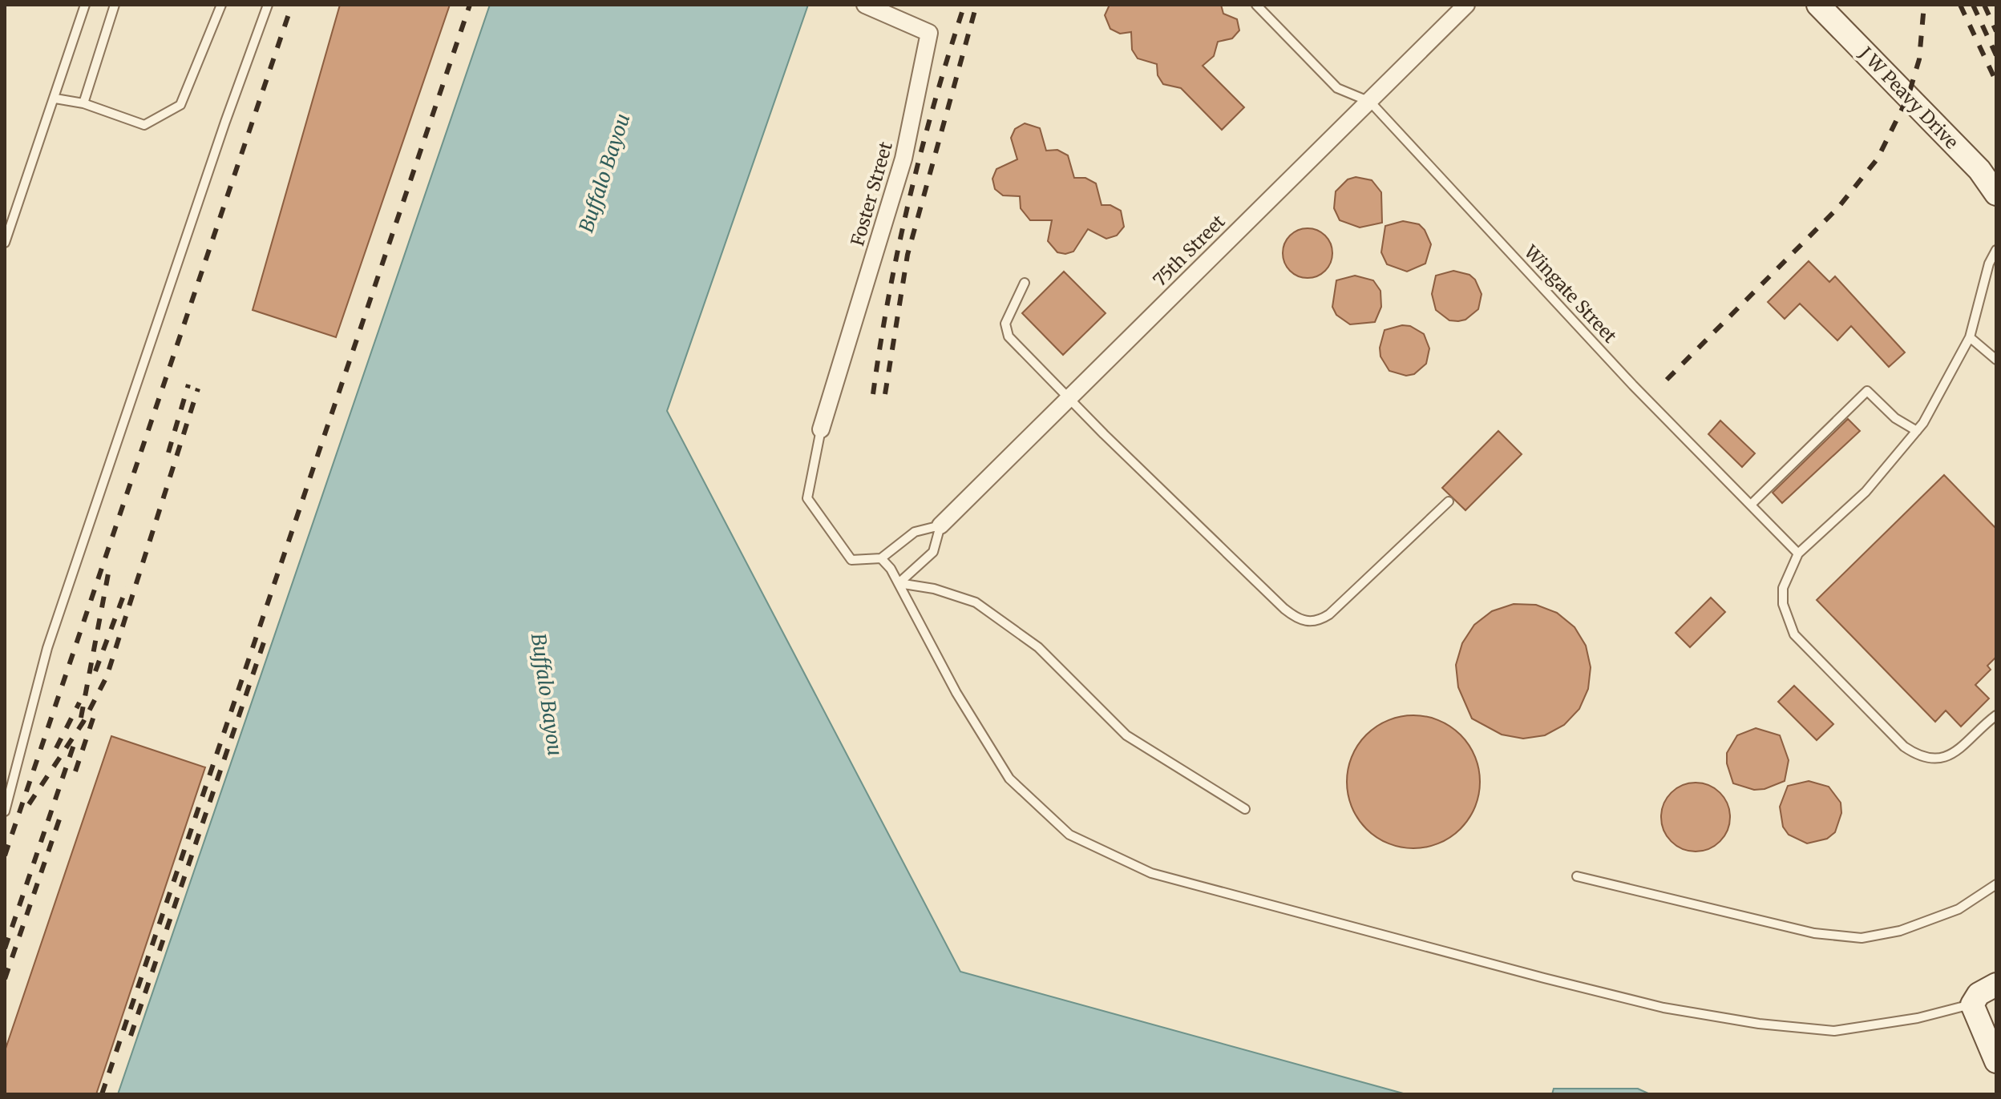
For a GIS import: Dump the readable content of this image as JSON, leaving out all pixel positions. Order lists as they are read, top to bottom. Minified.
{"streets":{"street":["J W Peavy Drive","Foster Street","75th Street"],"lane":["Wingate Street"]},"crossings":[["75th Street","Wingate Street"]],"water":["Buffalo Bayou"]}
